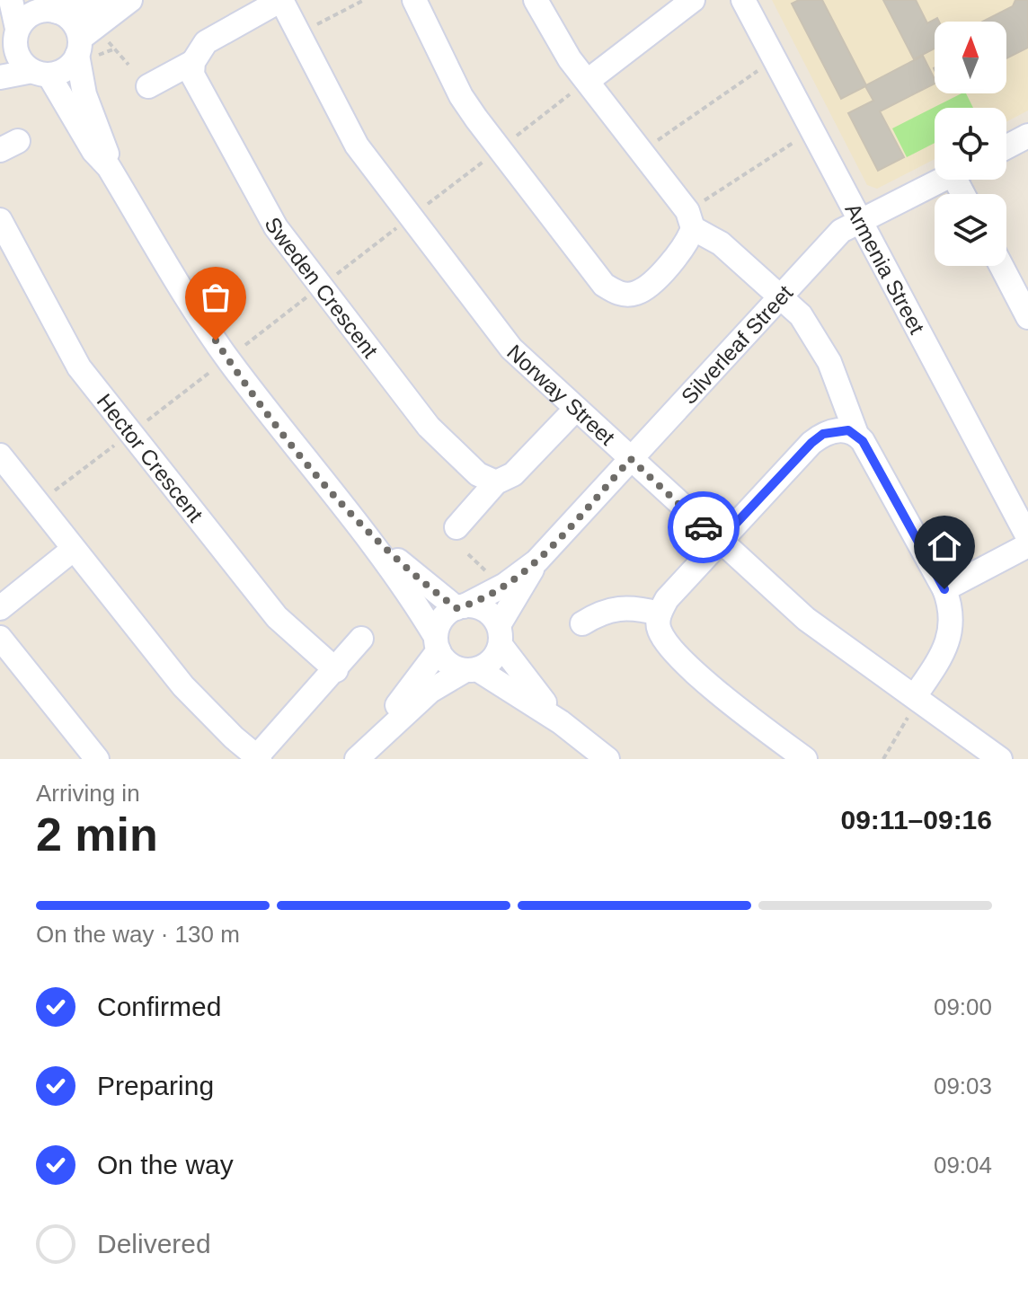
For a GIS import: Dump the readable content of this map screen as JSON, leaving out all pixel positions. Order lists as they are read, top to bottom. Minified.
{"streets":{"street":["Armenia Street","Sweden Crescent","Silverleaf Street","Norway Street","Hector Crescent"]},"crossings":[["Armenia Street","Silverleaf Street"],["Silverleaf Street","Norway Street"]],"north":"top","page":{"heading":["2 min","Arriving in","09:11–09:16"],"bar":"On the way · 130 m","list":[["Confirmed","09:00"],["Preparing","09:03"],["On the way","09:04"],"Delivered"]}}
